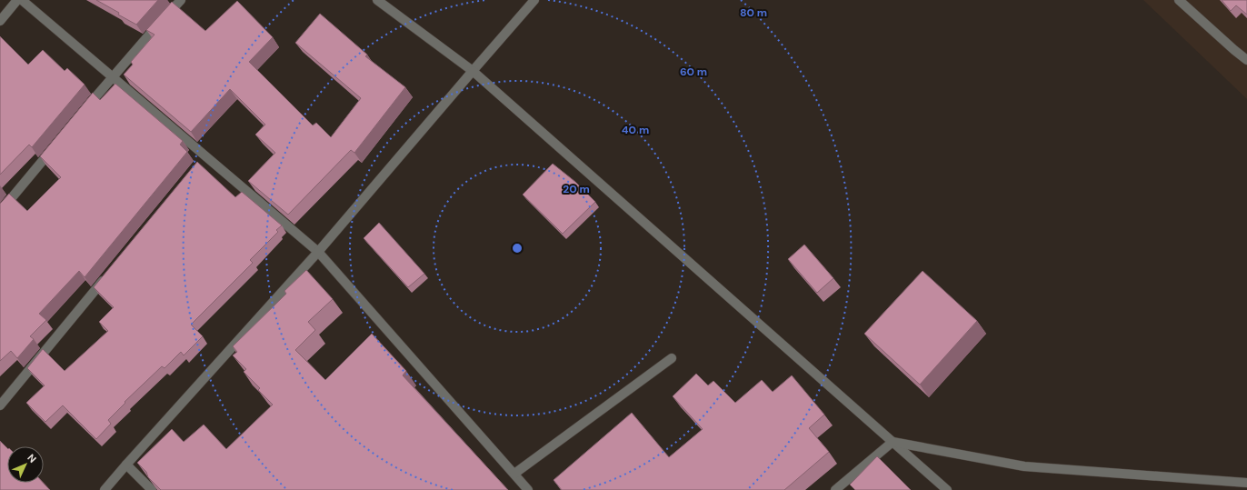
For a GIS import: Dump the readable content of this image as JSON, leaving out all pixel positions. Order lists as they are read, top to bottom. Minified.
{"north":"top right","rings":["80 m","60 m","40 m","20 m"]}
